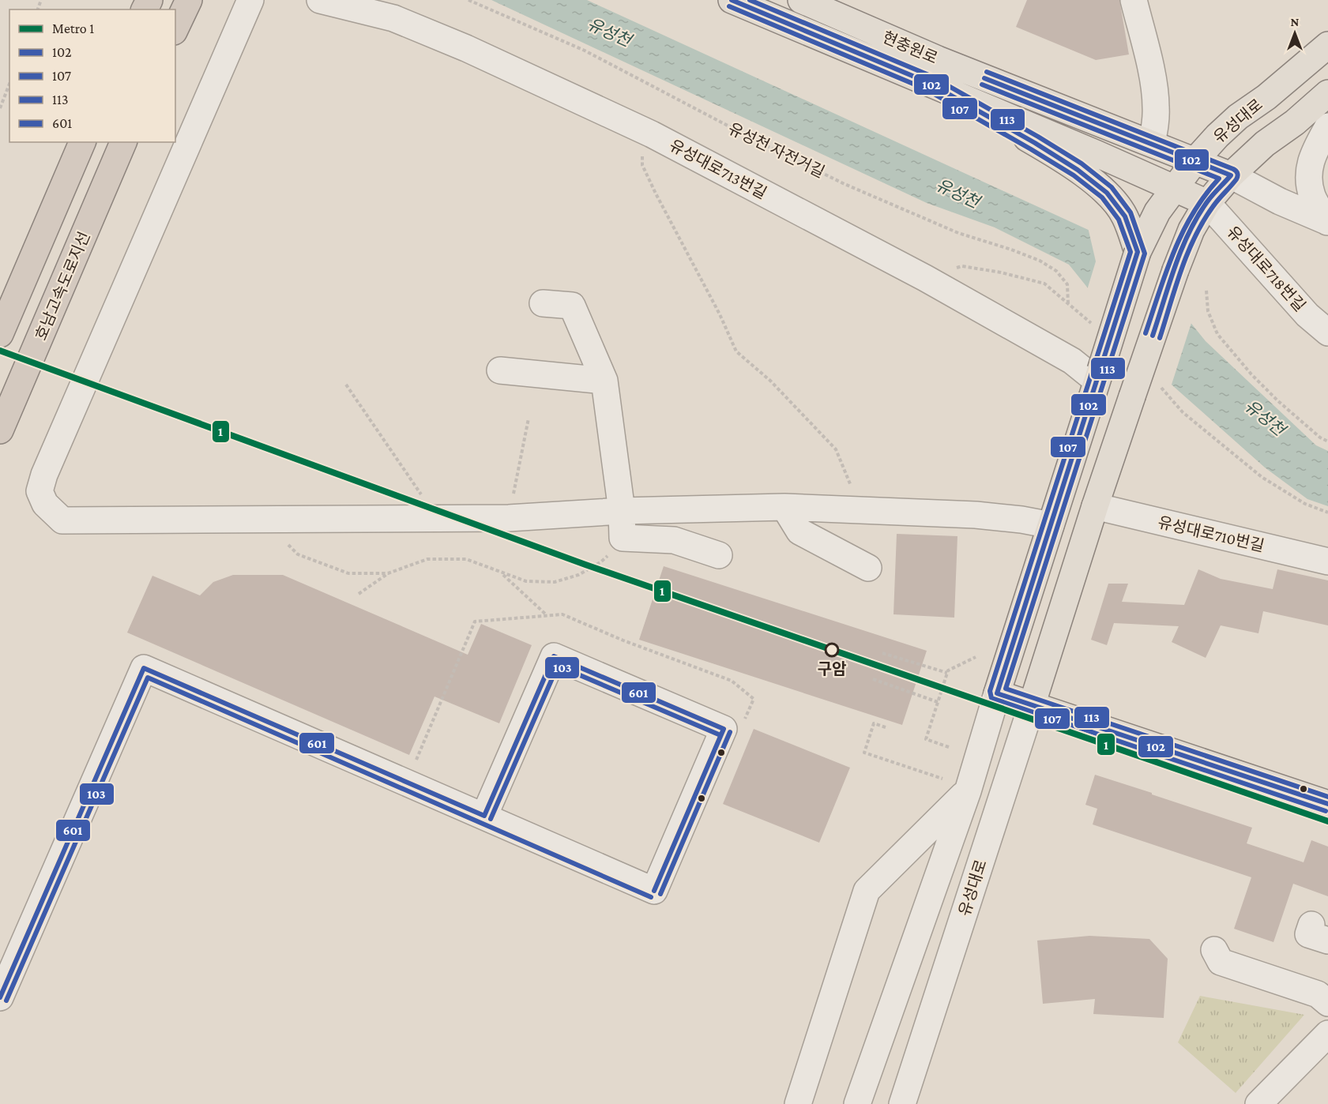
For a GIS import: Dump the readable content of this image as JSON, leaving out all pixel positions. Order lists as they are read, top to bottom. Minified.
{"streets":{"highway":["호남고속도로지선"],"main road":["현충원로","유성대로"],"street":["유성대로713번길","유성대로718번길","유성대로710번길"],"path":["유성천 자전거길"]},"crossings":[["현충원로","유성대로"],["유성대로","유성대로713번길"]],"water":["유성천"],"places":["구암"],"lines":["transit line 102","transit line 113","transit line 107","metro line 1","transit line 601","transit line 103"],"legend":["Metro 1","102","107","113","601"],"north":"top"}
